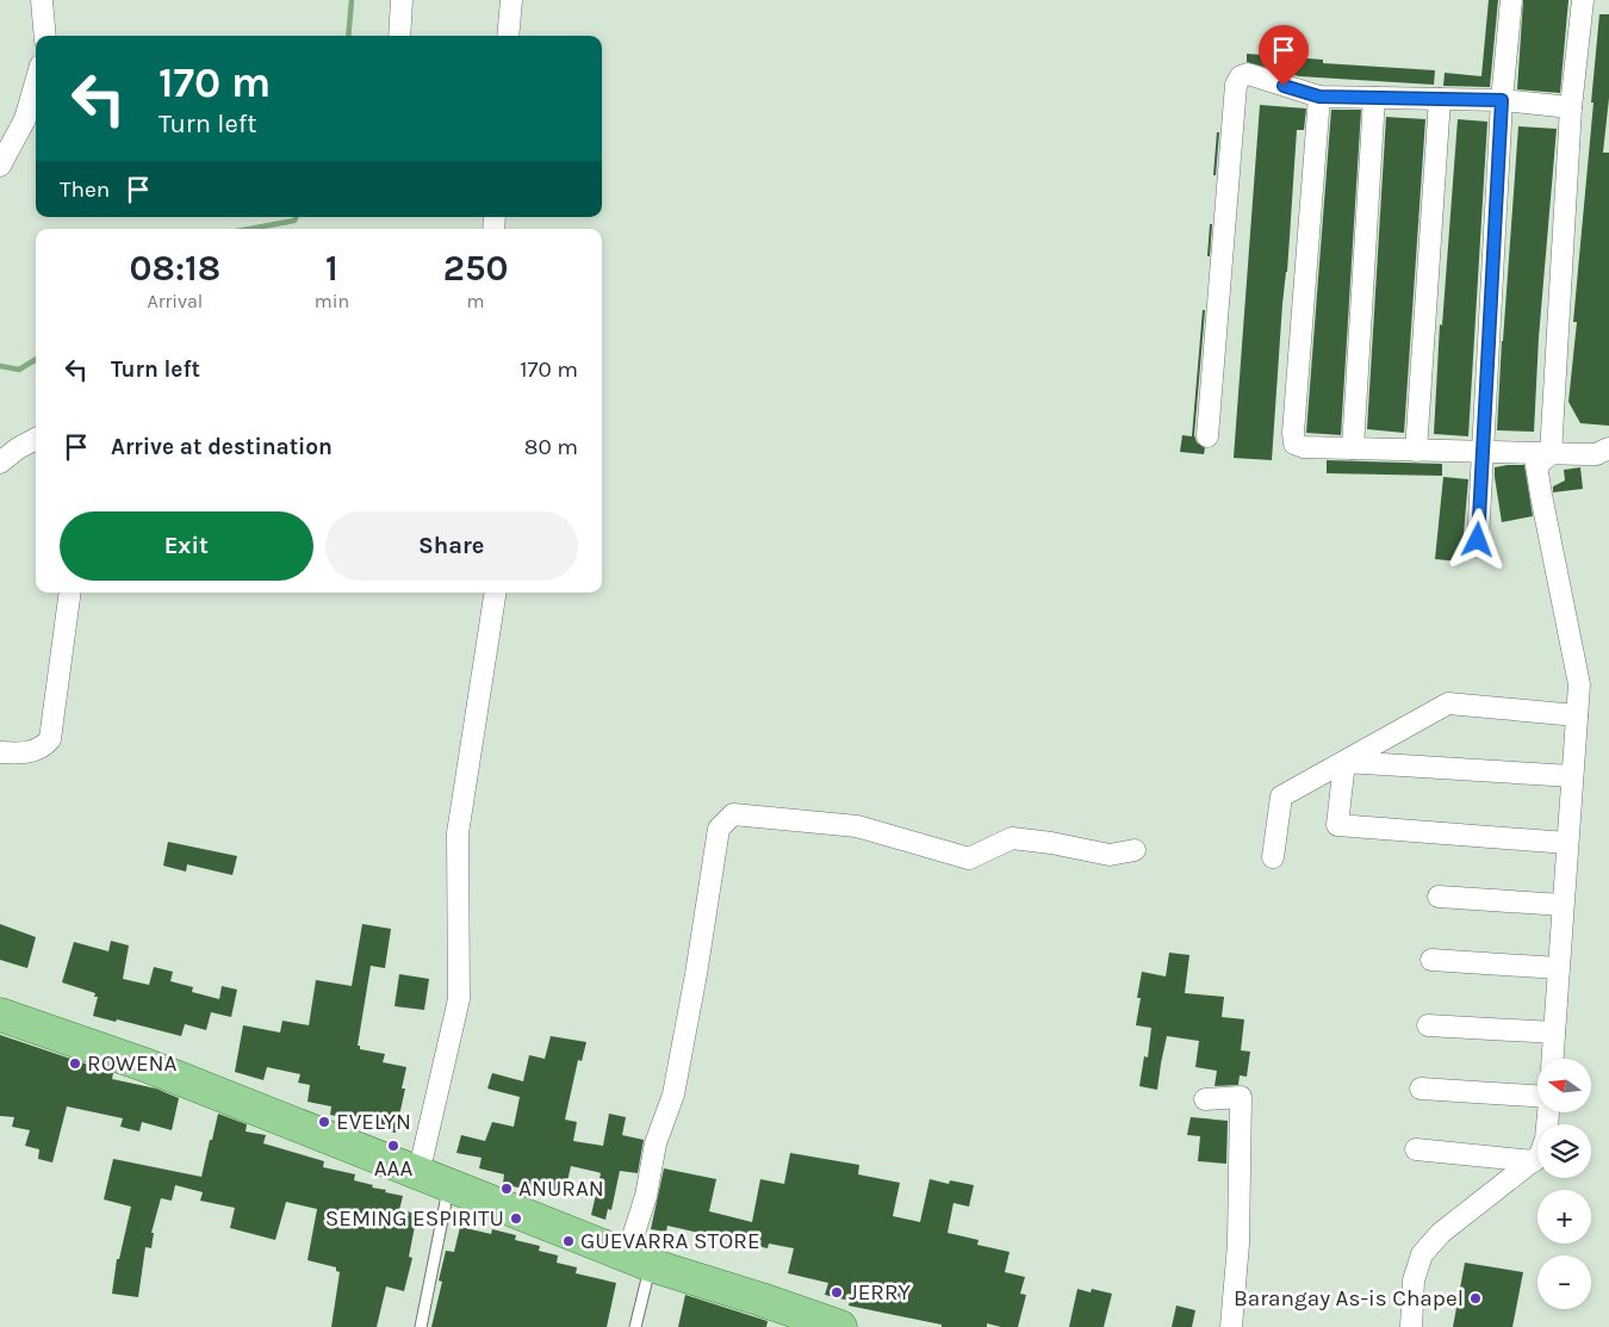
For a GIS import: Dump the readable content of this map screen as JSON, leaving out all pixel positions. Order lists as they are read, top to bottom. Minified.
{"places":["ROWENA","EVELYN","AAA","ANURAN","SEMING ESPIRITU","GUEVARRA STORE","JERRY","Barangay As-is Chapel"],"north":"left","page":{"turn":["170 m","Turn left"],"then":"Then","eta":["08:18","Arrival","1","min","250","m"],"list":[{"name":"Turn left","value":"170 m"},{"name":"Arrive at destination","value":"80 m"}],"buttons":["Exit","Share"],"map_buttons":["+","−"]}}
